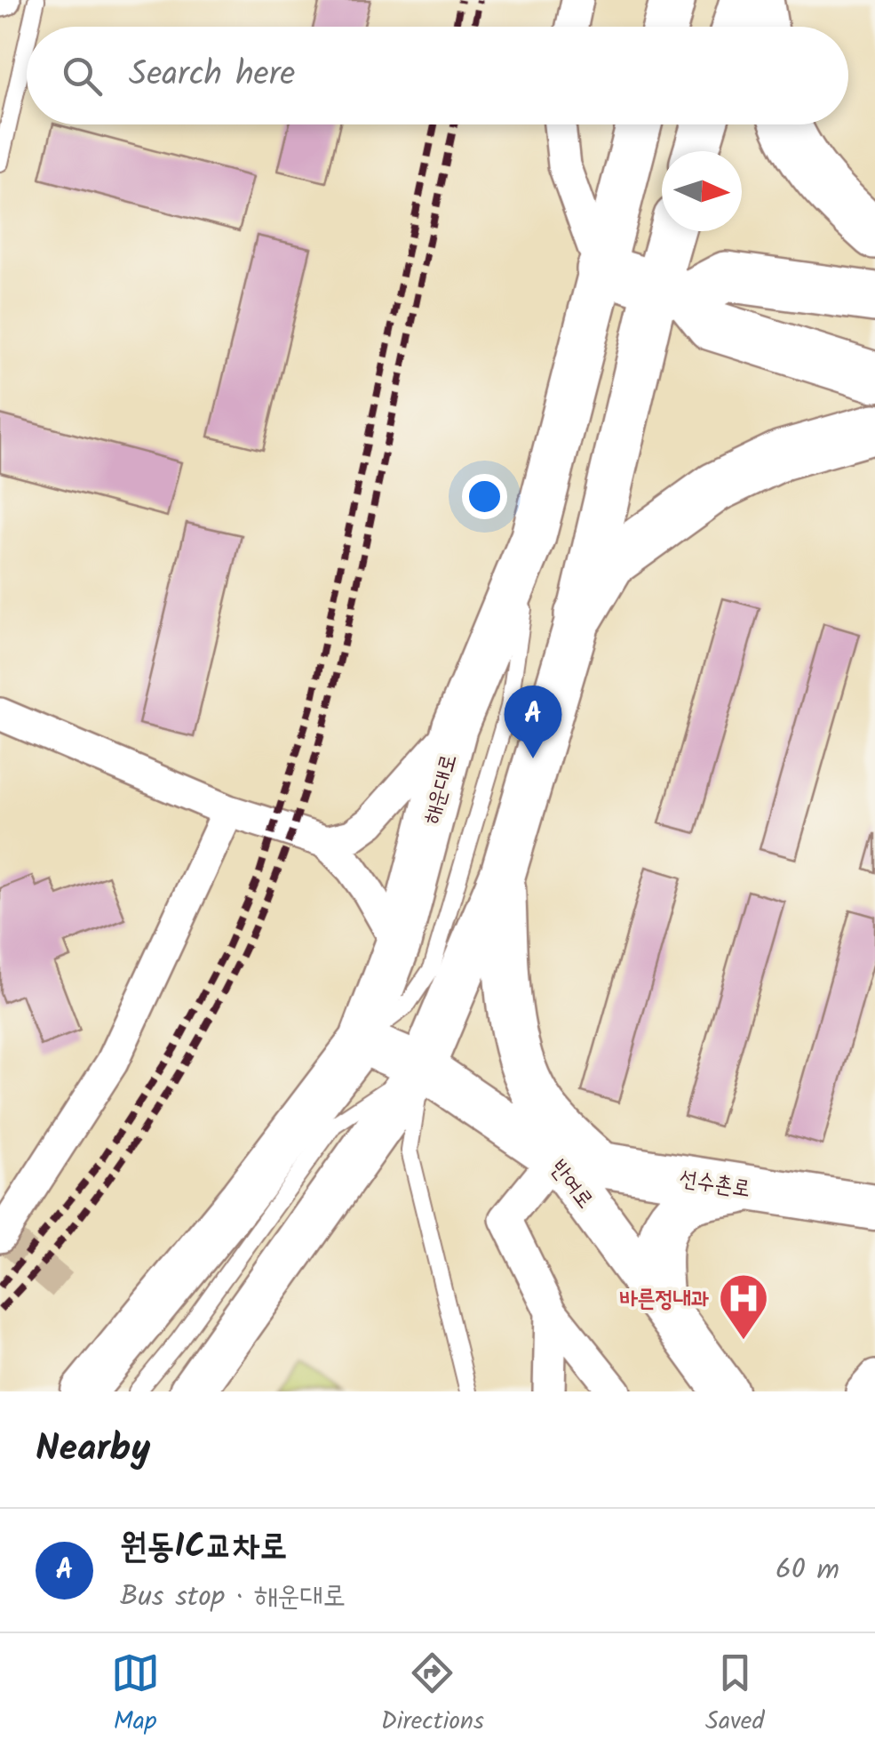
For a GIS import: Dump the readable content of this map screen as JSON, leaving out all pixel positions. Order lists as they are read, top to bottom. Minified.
{"streets":{"main road":["해운대로","선수촌로","반여로"]},"crossings":[["해운대로","반여로"],["선수촌로","반여로"]],"places":{"hospital":["바른정내과"]},"north":"right","page":{"search":"Search here","pins":"A","heading":"Nearby","list":[{"mark":"A","name":"원동IC교차로","note":"Bus stop · 해운대로","value":"60 m"}],"nav":["Map","Directions","Saved"]}}
